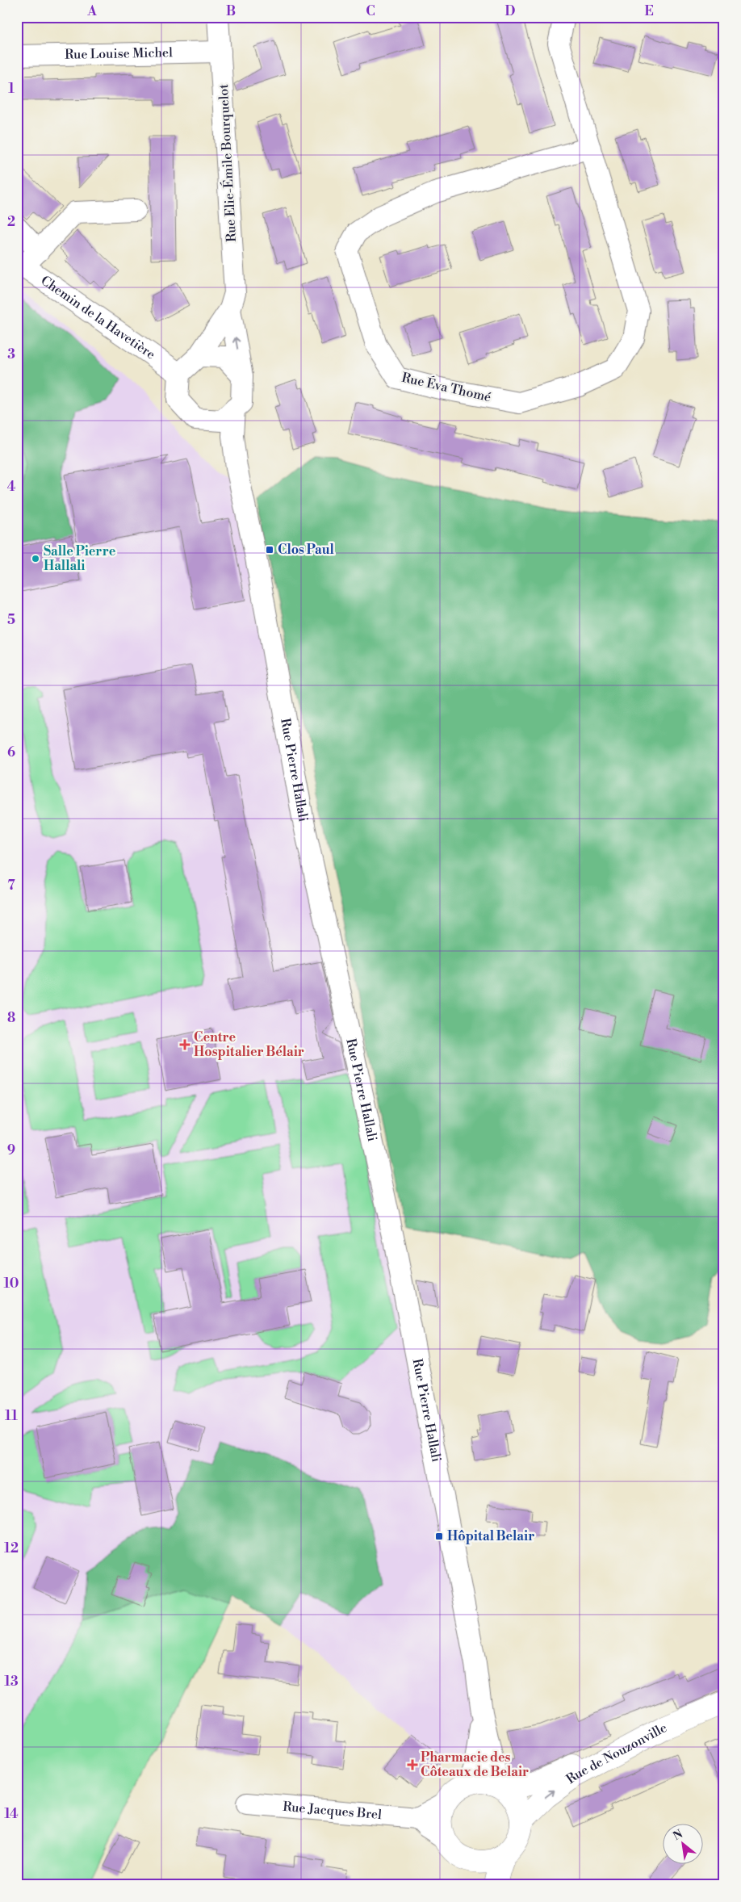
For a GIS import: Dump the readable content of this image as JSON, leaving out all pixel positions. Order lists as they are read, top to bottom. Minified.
{"streets":{"main road":["Rue de Nouzonville"],"street":["Rue Louise Michel","Rue Elie-Émile Bourquelot","Chemin de la Havetière","Rue Éva Thomé","Rue Pierre Hallali","Rue Jacques Brel"]},"crossings":[["Rue Louise Michel","Rue Elie-Émile Bourquelot"],["Rue Elie-Émile Bourquelot","Chemin de la Havetière"],["Rue Elie-Émile Bourquelot","Rue Pierre Hallali"],["Chemin de la Havetière","Rue Pierre Hallali"],["Rue Pierre Hallali","Rue de Nouzonville"]],"places":{"transit":["Clos Paul","Hôpital Belair"],"other":["Salle Pierre Hallali"],"health":["Centre Hospitalier Bélair","Pharmacie des Côteaux de Belair"]},"north":"top left","grid":{"columns":["A","B","C","D","E"],"rows":["1","2","3","4","5","6","7","8","9","10","11","12","13","14"]}}
